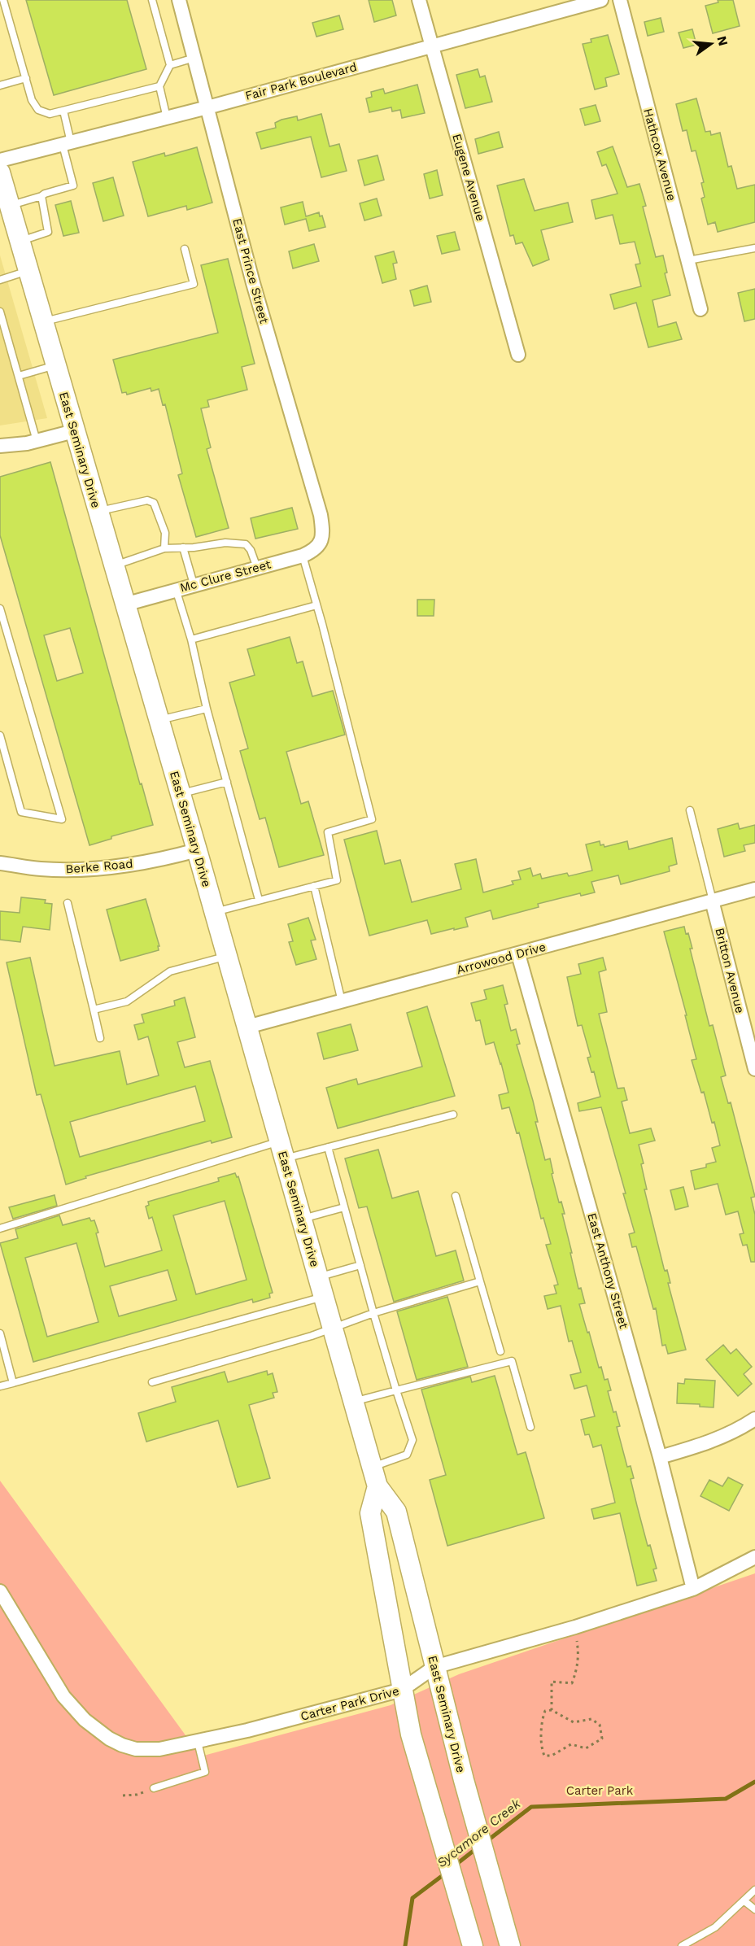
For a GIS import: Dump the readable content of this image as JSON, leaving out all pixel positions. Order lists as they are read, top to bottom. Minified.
{"streets":{"main road":["East Seminary Drive"],"street":["Fair Park Boulevard","Hathcox Avenue","Eugene Avenue","East Prince Street","Mc Clure Street","Berke Road","Arrowood Drive","Britton Avenue","East Anthony Street","Carter Park Drive"]},"crossings":[["Fair Park Boulevard","Eugene Avenue"],["Fair Park Boulevard","East Prince Street"],["East Prince Street","Mc Clure Street"],["East Seminary Drive","Mc Clure Street"],["East Seminary Drive","Berke Road"],["East Seminary Drive","Arrowood Drive"],["East Seminary Drive","Carter Park Drive"],["Arrowood Drive","Britton Avenue"],["Arrowood Drive","East Anthony Street"],["East Anthony Street","Carter Park Drive"]],"water":["Sycamore Creek"],"parks":["Carter Park"],"north":"right"}
